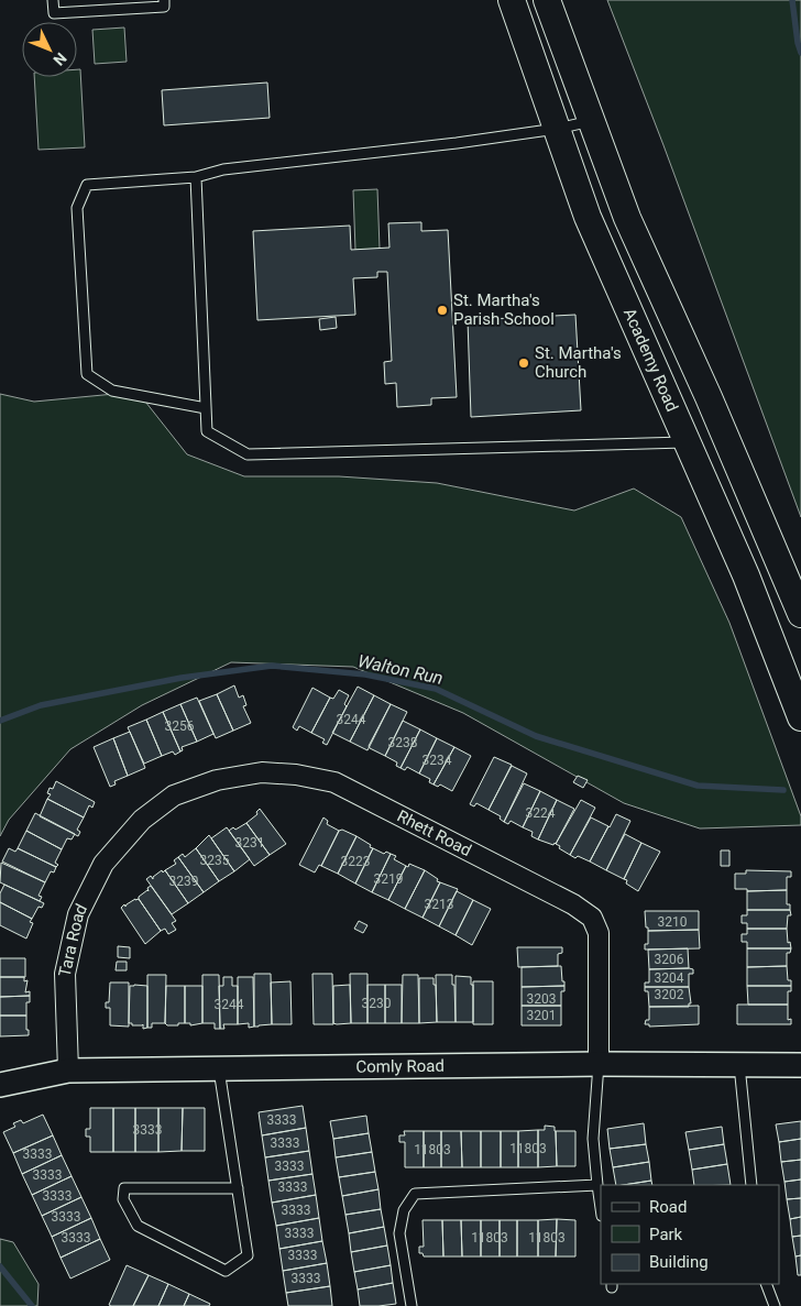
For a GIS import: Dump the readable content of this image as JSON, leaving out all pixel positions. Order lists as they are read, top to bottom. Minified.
{"streets":{"main road":["Academy Road"],"street":["Rhett Road","Tara Road","Comly Road"]},"crossings":[["Rhett Road","Tara Road"],["Rhett Road","Comly Road"],["Tara Road","Comly Road"]],"water":["Walton Run"],"places":["St. Martha's Parish School","St. Martha's Church"],"house_numbers":["3244","3256","3238","3234","3224","3231","3235","3223","3219","3239","3213","3210","3206","3204","3202","3203","3230","3244","3201","3333","3333","3333","11803","11803","3333","3333","3333","3333","3333","3333","3333","3333","3333","11803","11803","3333","3333"],"legend":["Road","Park","Building"],"north":"bottom right"}
